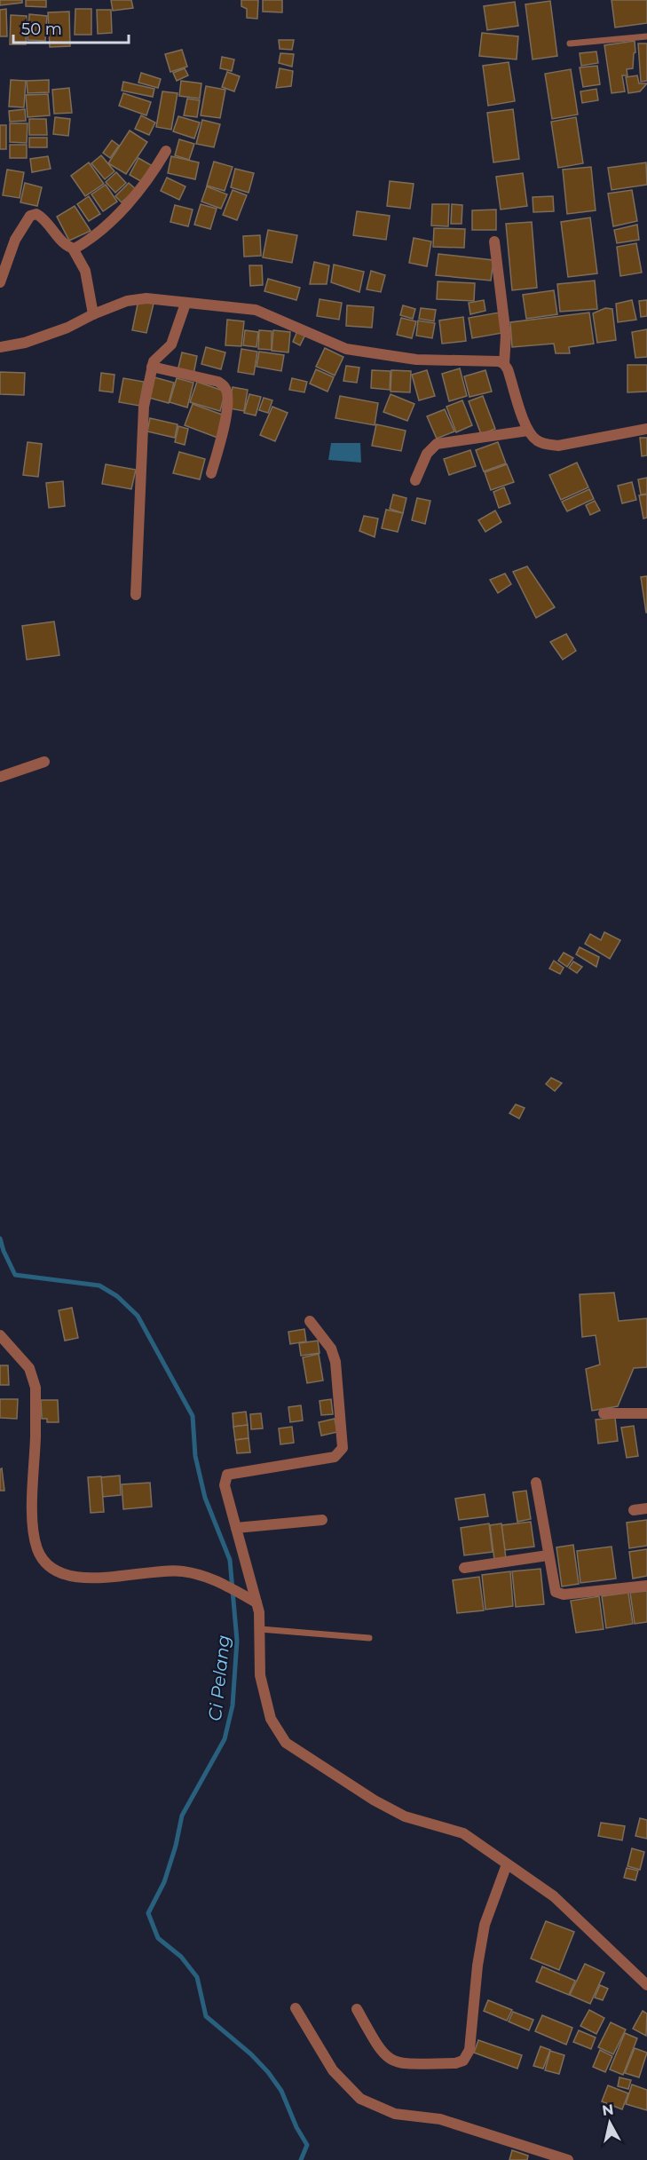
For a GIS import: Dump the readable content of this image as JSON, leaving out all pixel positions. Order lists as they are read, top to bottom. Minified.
{"water":["Ci Pelang"],"scale_bar":"50 m","north":"top"}
